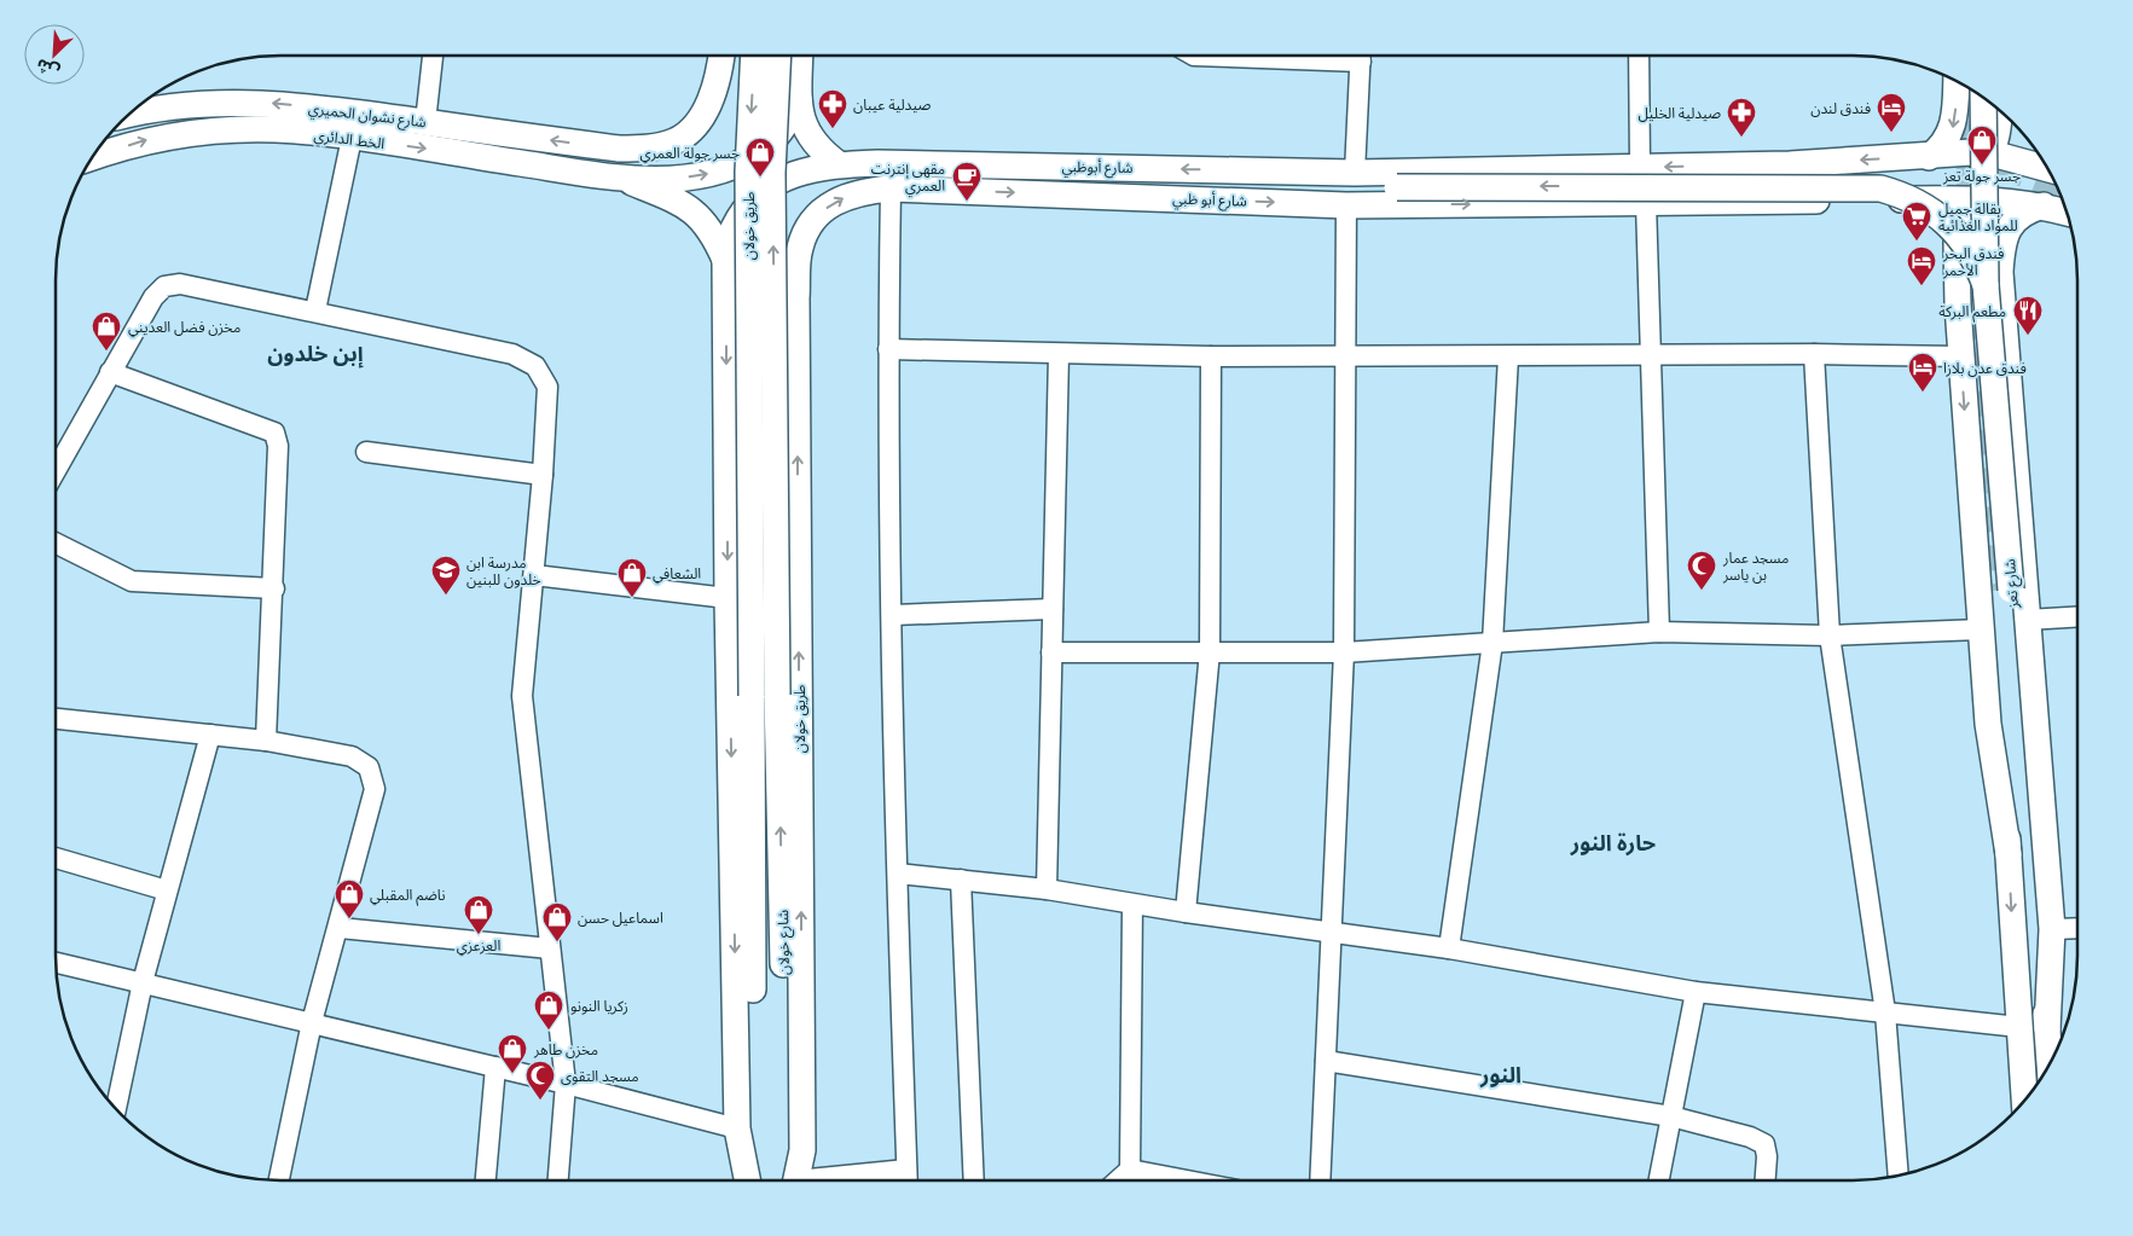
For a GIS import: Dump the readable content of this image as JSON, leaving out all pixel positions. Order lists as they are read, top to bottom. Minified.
{"streets":{"main road":["شارع نشوان الحميري","الخط الدائري","شارع أبوظبي","شارع أبو ظبي","طريق خولان","شارع تعز","شارع خولان"]},"crossings":[["شارع أبوظبي","شارع أبو ظبي"],["شارع أبوظبي","طريق خولان"],["شارع أبو ظبي","طريق خولان"],["طريق خولان","شارع خولان"]],"one_way":["شارع نشوان الحميري","الخط الدائري"],"districts":["إبن خلدون","حارة النور","النور"],"places":{"pharmacy":["صيدلية عيبان","صيدلية الخليل"],"hotel":["فندق لندن","فندق البحر الأحمر","فندق عدن بلازا"],"shop":["جسر جولة تعز","جسر جولة العمري","مخزن فضل العديني","الشعافي","ناضم المقبلي","العزعزي","اسماعيل حسن","زكريا النونو","مخزن طاهر"],"cafe":["مقهى إنترنت العمري"],"supermarket":["بقالة جميل للمواد الغذائية"],"restaurant":["مطعم البركة"],"mosque":["مسجد عمار بن ياسر","مسجد التقوى"],"school or university":["مدرسة ابن خلدون للبنين"]},"north":"bottom left"}
